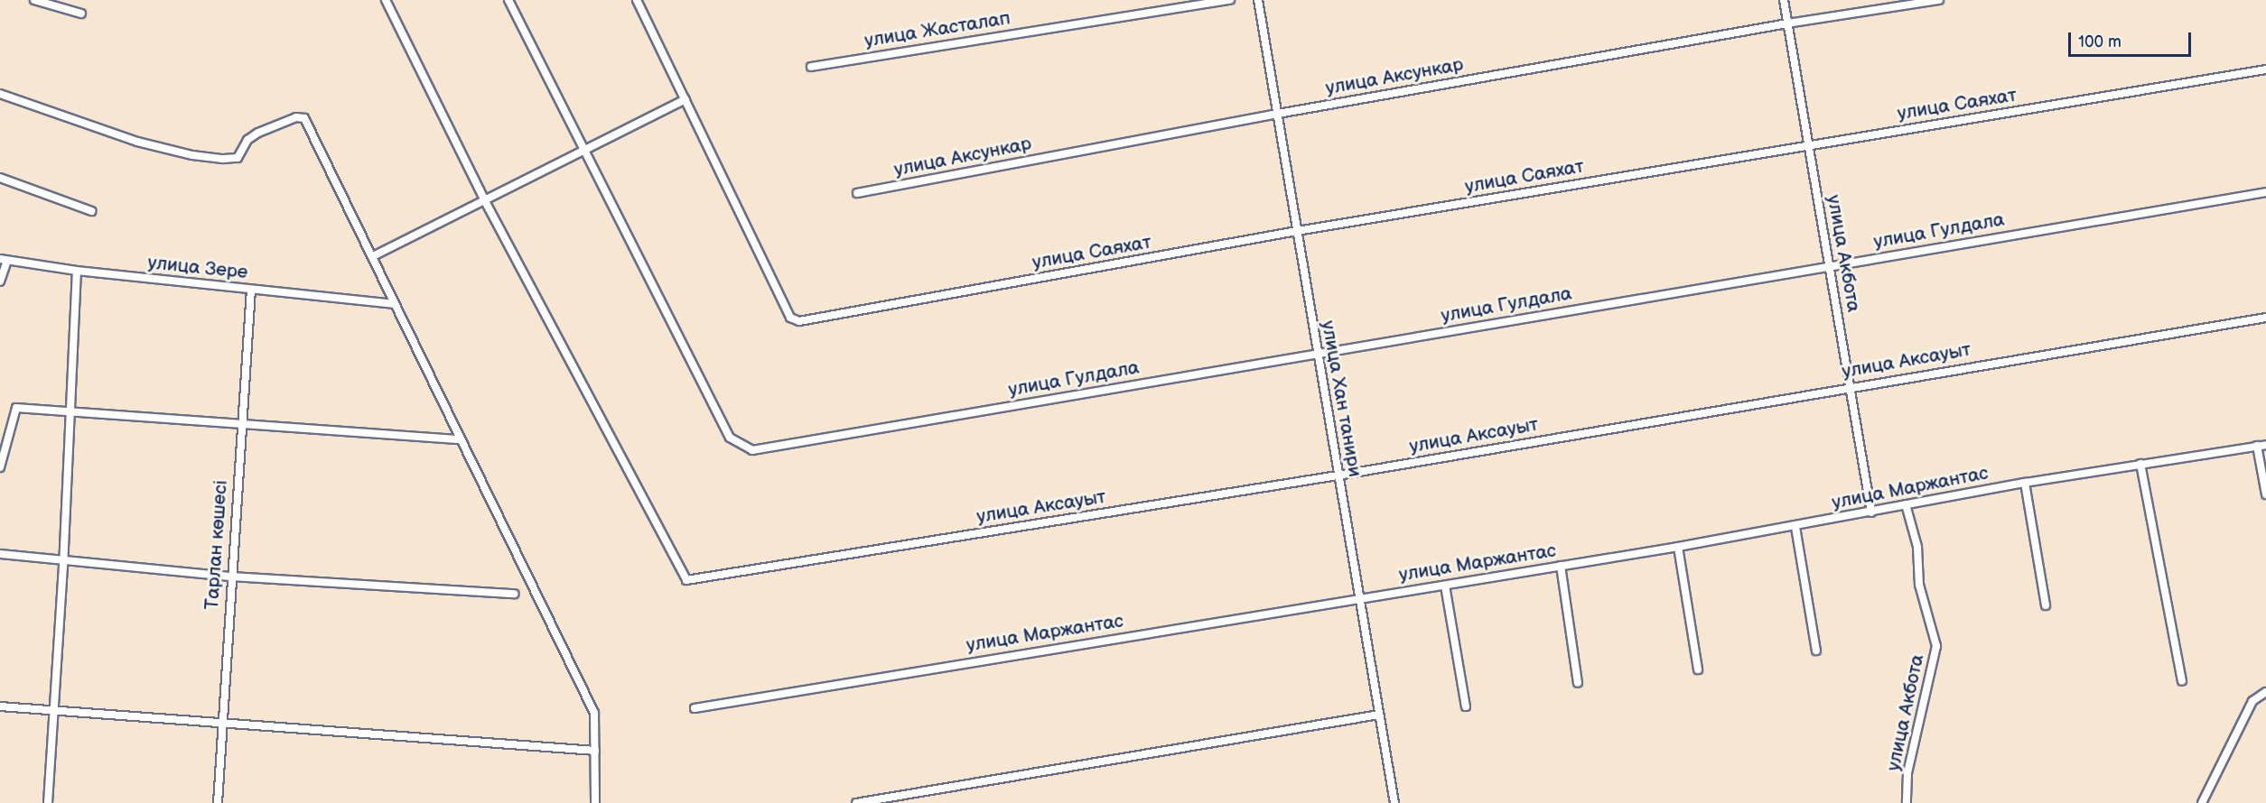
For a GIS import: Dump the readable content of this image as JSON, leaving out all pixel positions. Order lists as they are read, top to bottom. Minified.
{"streets":{"street":["улица Жасталап","улица Аксункар","улица Саяхат","улица Гулдала","улица Акбота","улица Зере","улица Аксауыт","улица Хан танири","улица Маржантас","Тарлан көшесі"]},"crossings":[["улица Аксункар","улица Акбота"],["улица Аксункар","улица Хан танири"],["улица Саяхат","улица Акбота"],["улица Саяхат","улица Хан танири"],["улица Гулдала","улица Акбота"],["улица Гулдала","улица Хан танири"],["улица Акбота","улица Аксауыт"],["улица Акбота","улица Маржантас"],["улица Зере","Тарлан көшесі"],["улица Аксауыт","улица Хан танири"],["улица Хан танири","улица Маржантас"]],"scale_bar":"100 m"}
